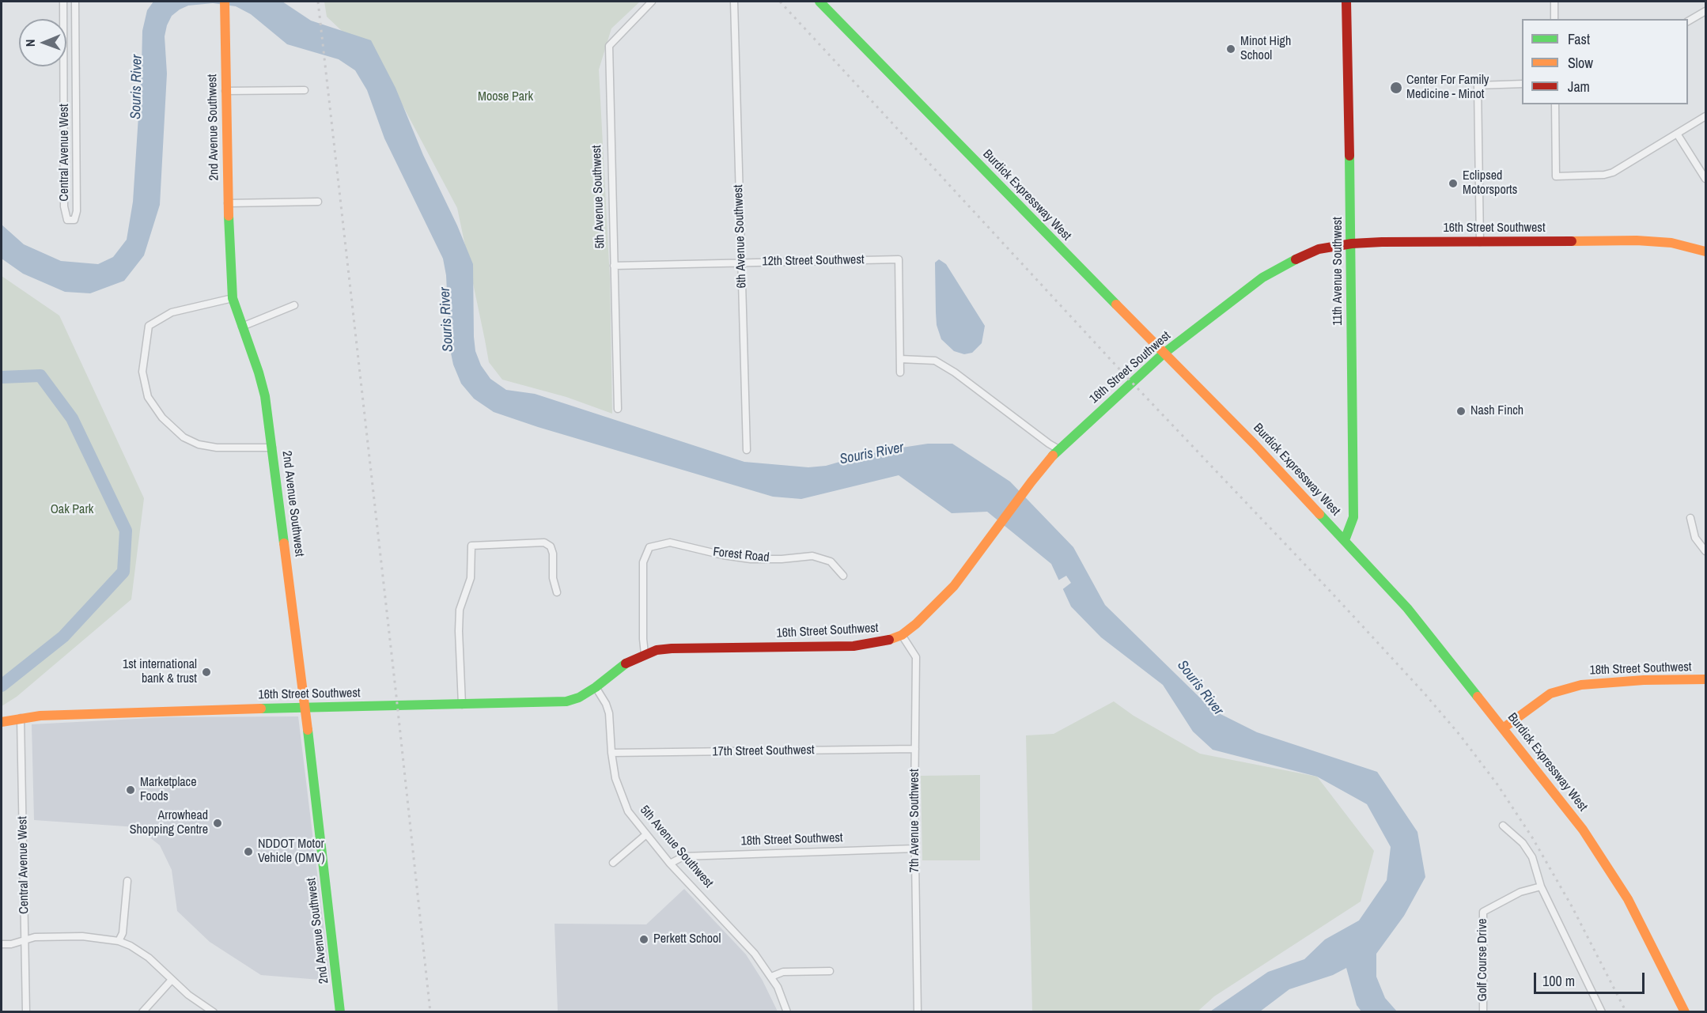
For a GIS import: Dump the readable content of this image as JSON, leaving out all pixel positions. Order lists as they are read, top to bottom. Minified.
{"streets":{"main road":["2nd Avenue Southwest","Burdick Expressway West","16th Street Southwest","11th Avenue Southwest","18th Street Southwest"],"street":["Central Avenue West","5th Avenue Southwest","6th Avenue Southwest","12th Street Southwest","Forest Road","17th Street Southwest","7th Avenue Southwest","Golf Course Drive"]},"crossings":[["2nd Avenue Southwest","16th Street Southwest"],["Central Avenue West","16th Street Southwest"],["Burdick Expressway West","16th Street Southwest"],["Burdick Expressway West","11th Avenue Southwest"],["Burdick Expressway West","18th Street Southwest"],["5th Avenue Southwest","16th Street Southwest"],["5th Avenue Southwest","12th Street Southwest"],["5th Avenue Southwest","18th Street Southwest"],["5th Avenue Southwest","17th Street Southwest"],["16th Street Southwest","11th Avenue Southwest"],["16th Street Southwest","Forest Road"],["16th Street Southwest","7th Avenue Southwest"],["6th Avenue Southwest","12th Street Southwest"],["18th Street Southwest","7th Avenue Southwest"],["17th Street Southwest","7th Avenue Southwest"]],"water":["Souris River"],"parks":["Moose Park","Oak Park"],"places":["Minot High School","Center For Family Medicine - Minot","Eclipsed Motorsports","Nash Finch","1st international bank & trust","Marketplace Foods","Arrowhead Shopping Centre","NDDOT Motor Vehicle (DMV)","Perkett School"],"legend":["Fast","Slow","Jam"],"scale_bar":"100 m","north":"left"}
